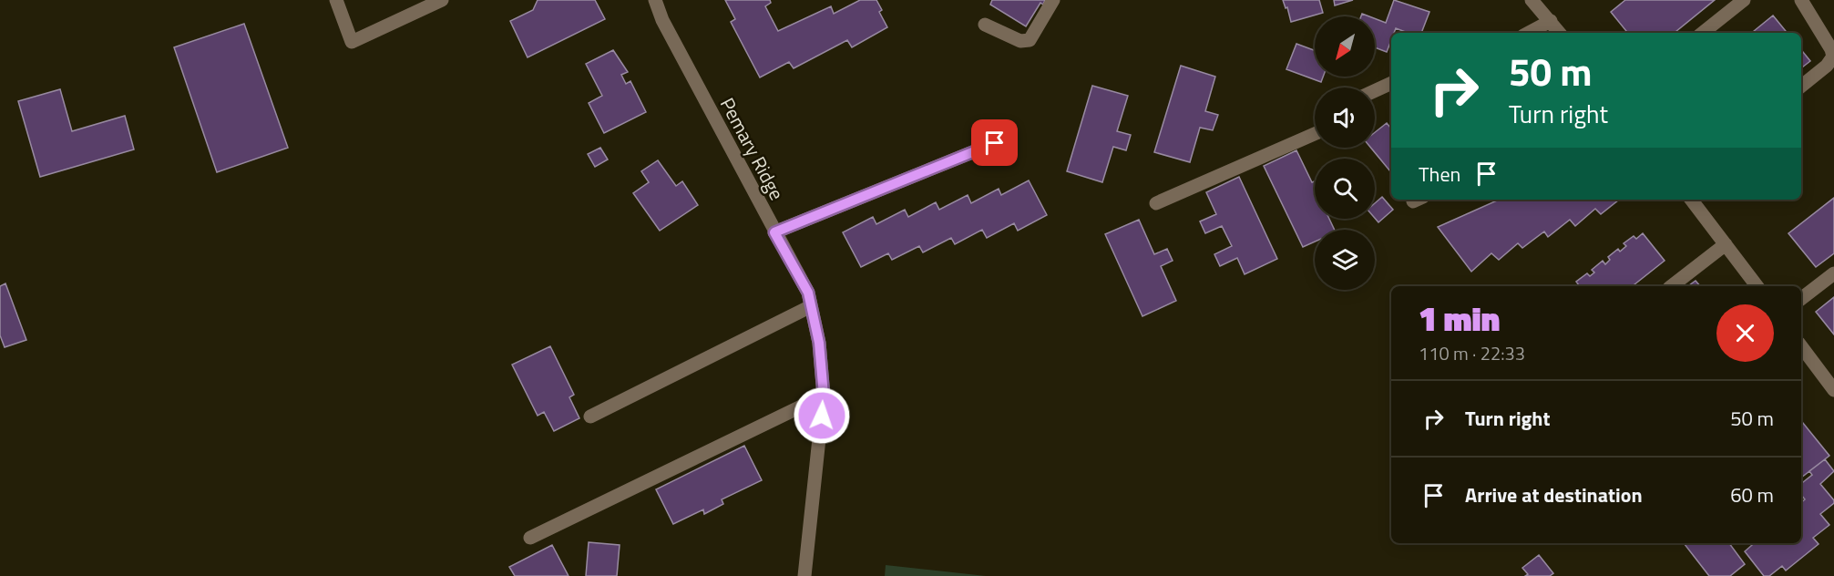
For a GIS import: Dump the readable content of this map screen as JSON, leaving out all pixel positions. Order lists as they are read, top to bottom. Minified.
{"streets":{"street":["Pemary Ridge"]},"north":"bottom left","page":{"turn":["50 m","Turn right"],"then":"Then","heading":["1 min","110 m · 22:33"],"list":[{"name":"Turn right","value":"50 m"},{"name":"Arrive at destination","value":"60 m"}]}}
